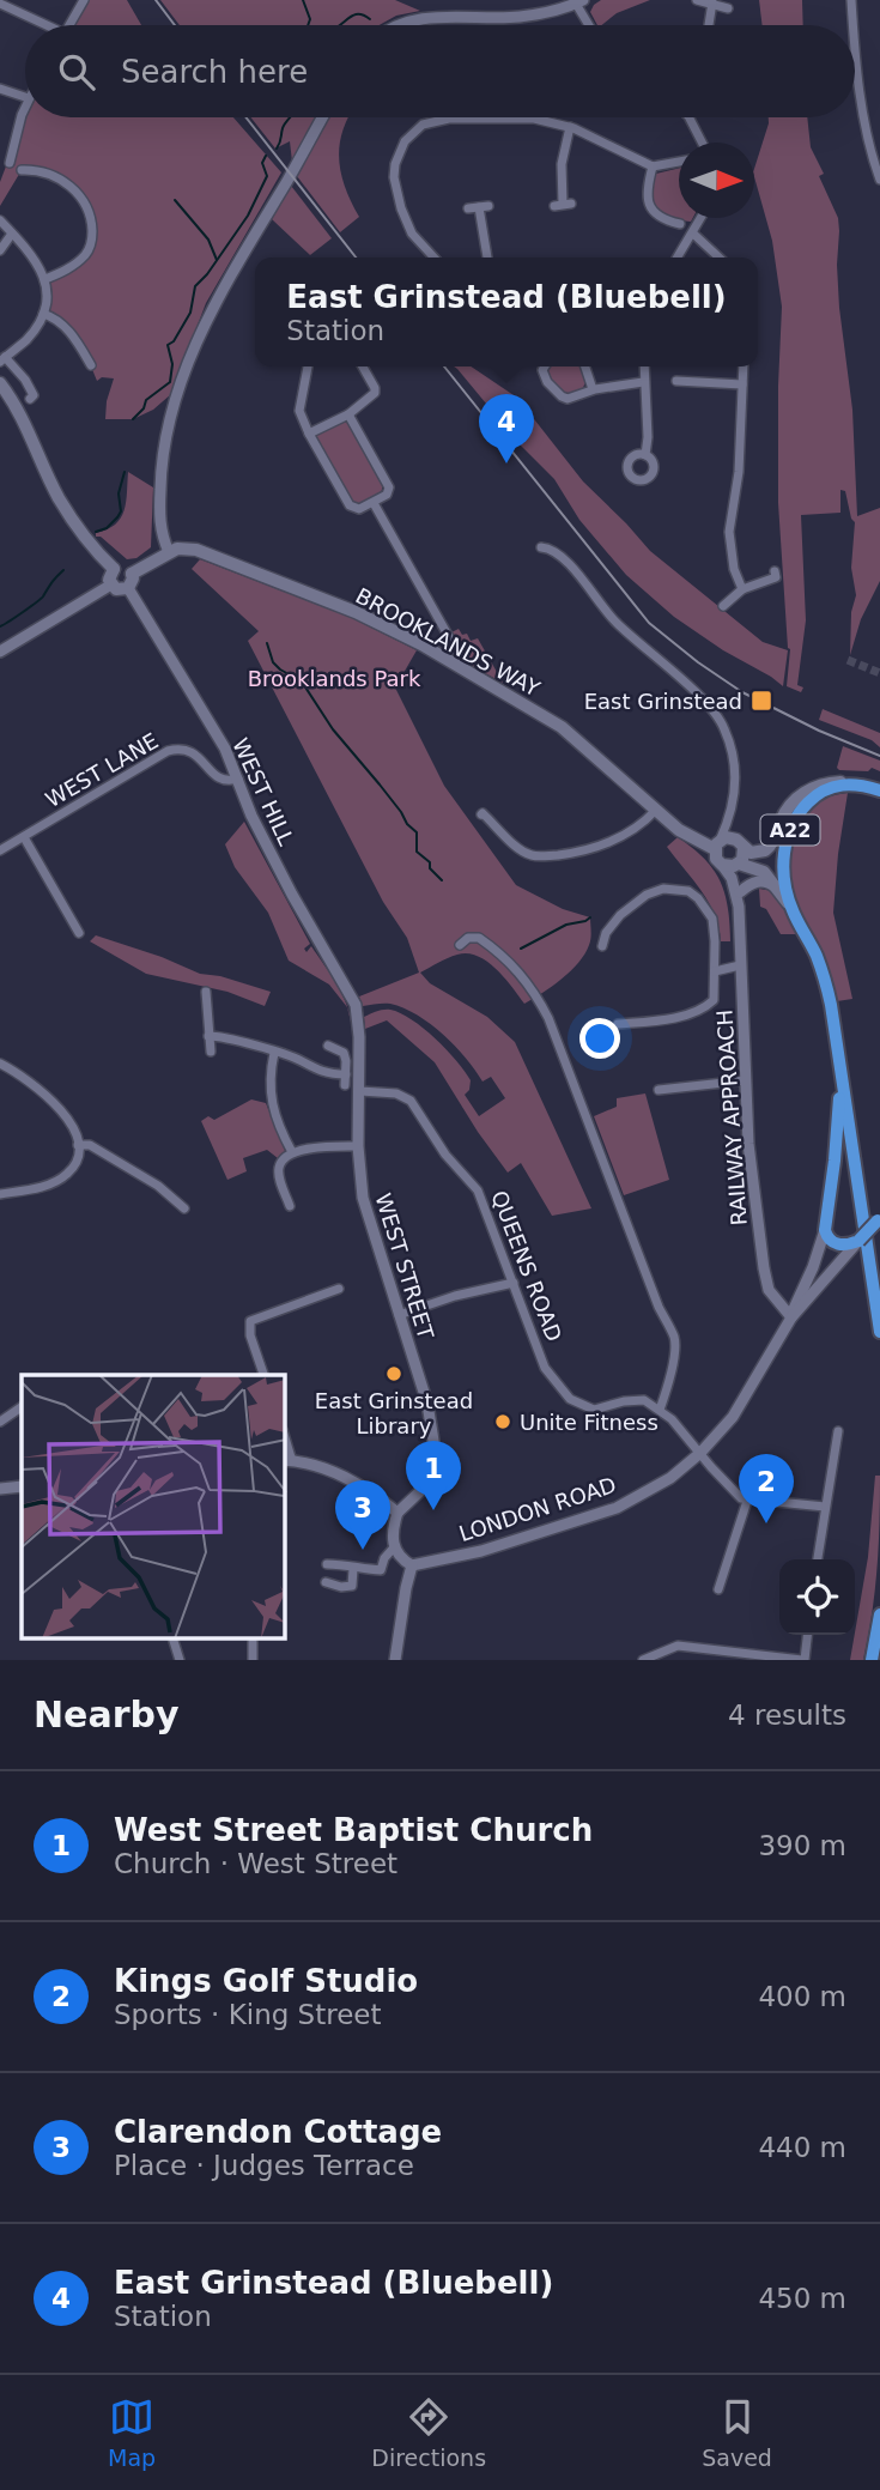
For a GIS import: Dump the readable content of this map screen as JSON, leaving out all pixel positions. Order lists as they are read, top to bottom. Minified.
{"streets":{"highway":["A22","LONDON ROAD"],"main road":["BROOKLANDS WAY"],"street":["WEST LANE","WEST HILL","RAILWAY APPROACH","WEST STREET","QUEENS ROAD"]},"crossings":[["BROOKLANDS WAY","RAILWAY APPROACH"],["WEST LANE","WEST HILL"],["WEST HILL","WEST STREET"],["A22","LONDON ROAD"],["RAILWAY APPROACH","LONDON ROAD"],["WEST STREET","QUEENS ROAD"],["QUEENS ROAD","LONDON ROAD"]],"parks":["Brooklands Park"],"places":{"transit":["East Grinstead"],"other":["East Grinstead Library","Unite Fitness"]},"north":"right","page":{"search":"Search here","popup":["East Grinstead (Bluebell)","Station"],"pins":["4","1","2","3"],"heading":["Nearby","4 results"],"list":[{"mark":"1","name":"West Street Baptist Church","note":"Church · West Street","value":"390 m"},{"mark":"2","name":"Kings Golf Studio","note":"Sports · King Street","value":"400 m"},{"mark":"3","name":"Clarendon Cottage","note":"Place · Judges Terrace","value":"440 m"},{"mark":"4","name":"East Grinstead (Bluebell)","note":"Station","value":"450 m"}],"nav":["Map","Directions","Saved"]}}
